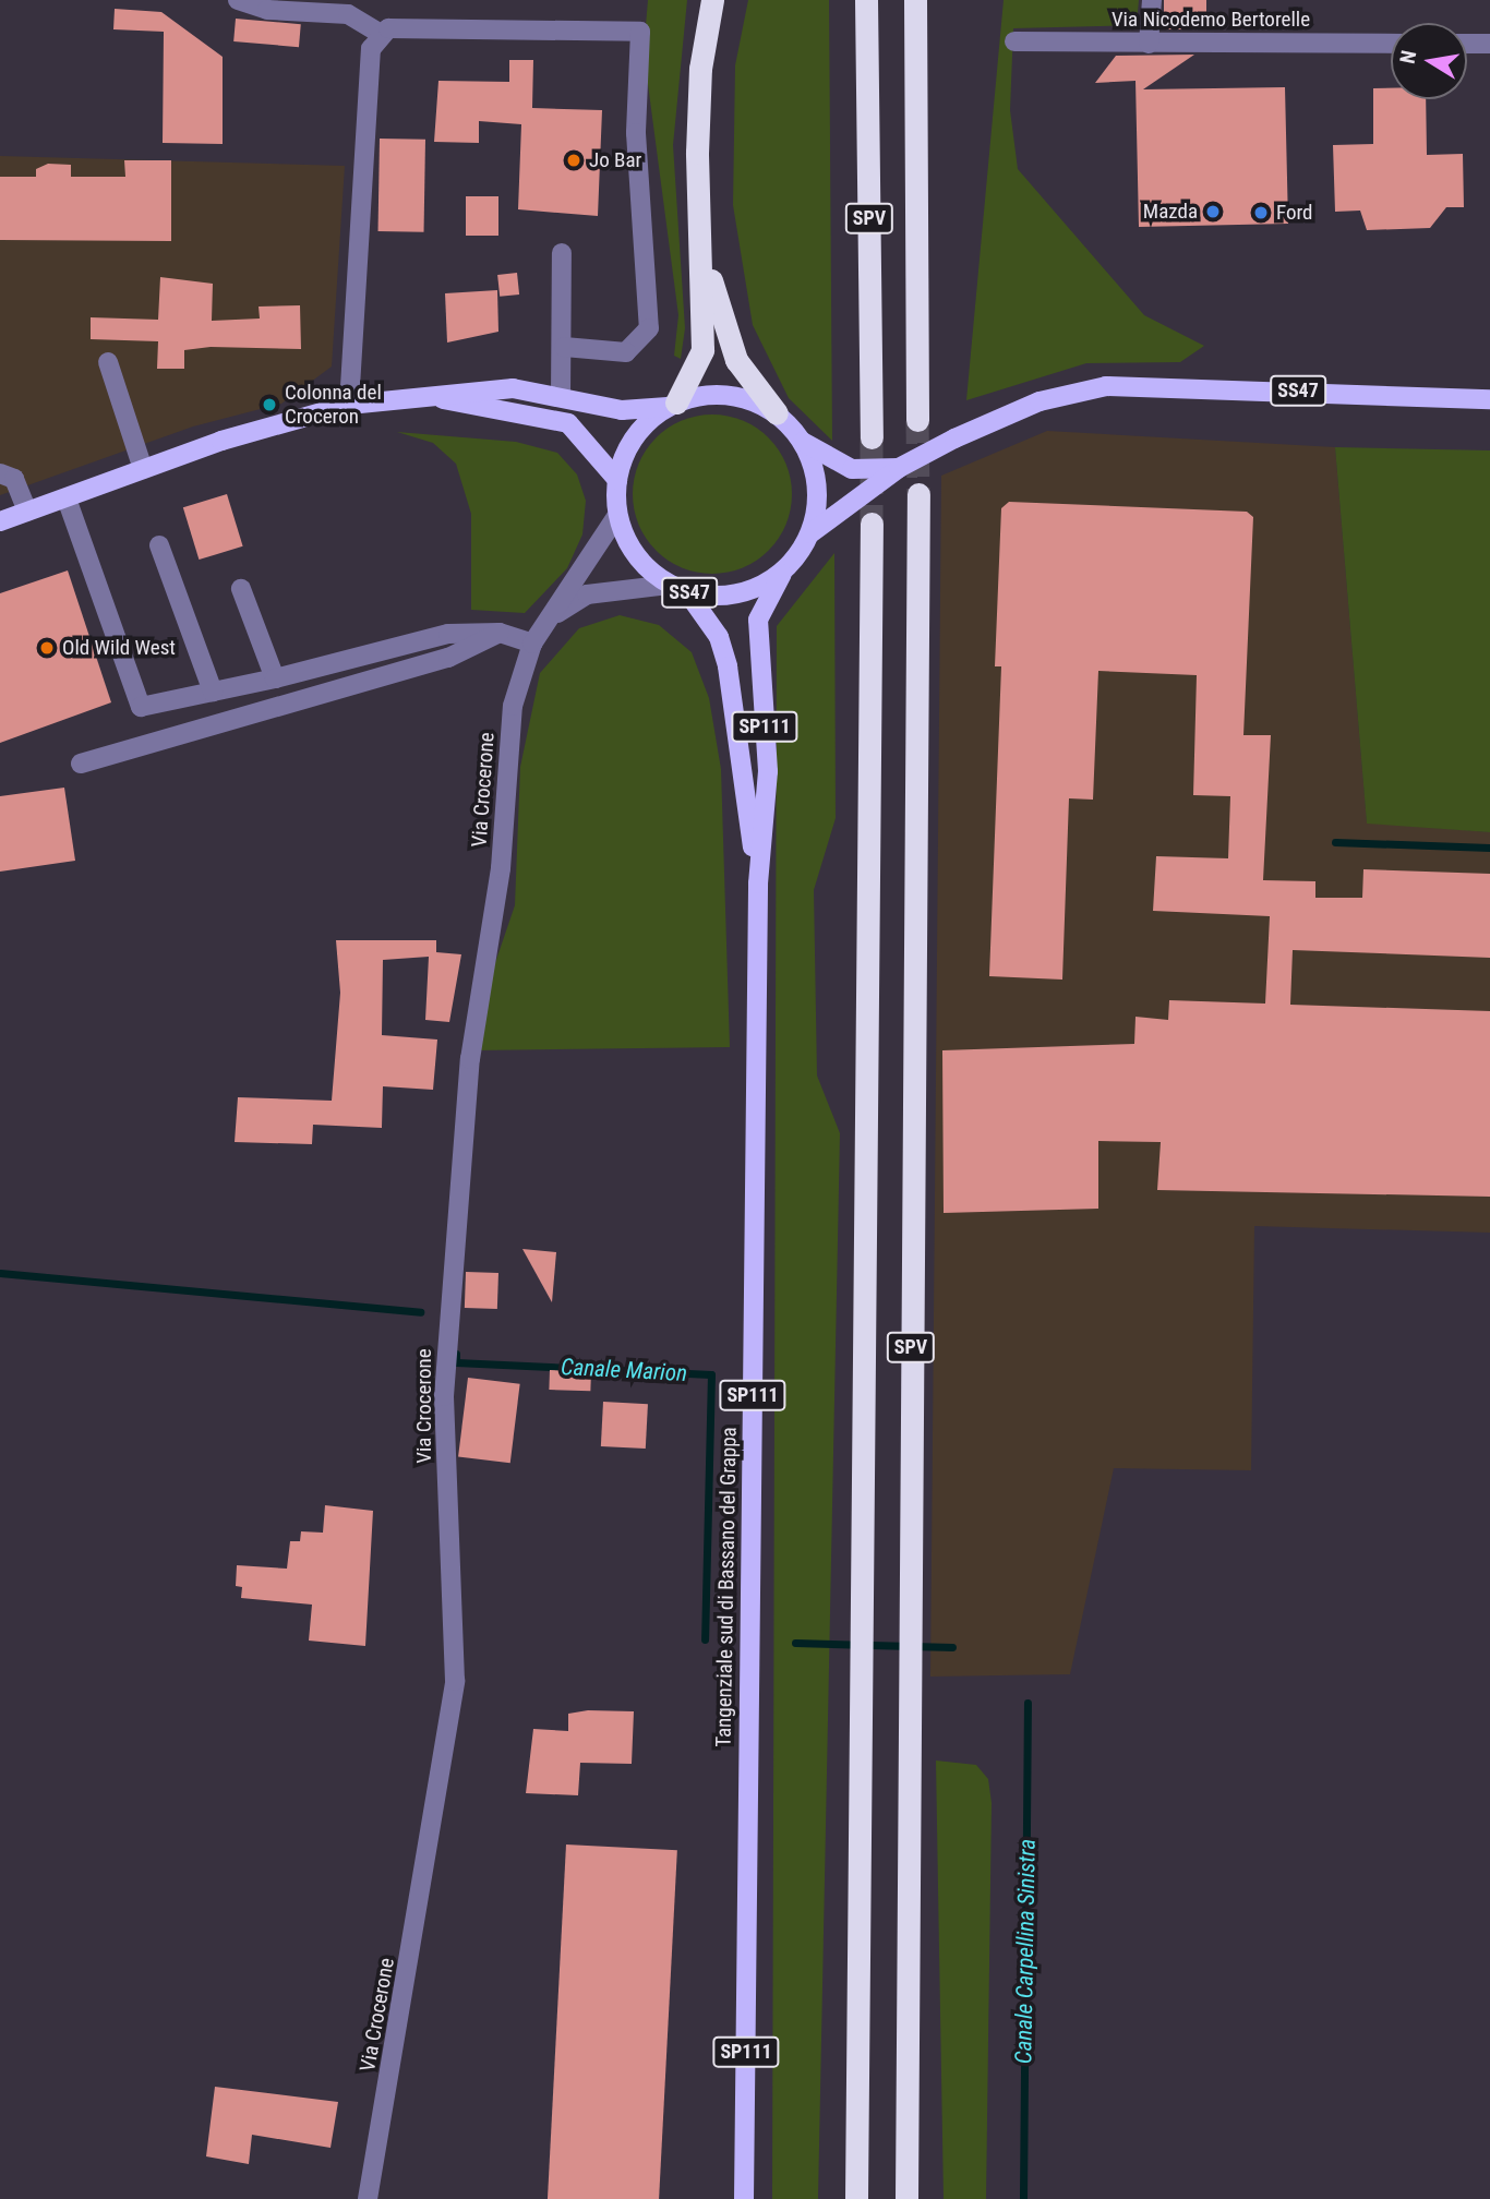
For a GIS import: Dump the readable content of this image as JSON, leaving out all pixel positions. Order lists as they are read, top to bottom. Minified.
{"streets":{"highway":["SPV","SS47","Tangenziale sud di Bassano del Grappa"],"main road":["SP111"],"street":["Via Nicodemo Bertorelle","Via Crocerone"]},"crossings":[["SS47","Via Crocerone"],["SS47","Tangenziale sud di Bassano del Grappa"],["Via Crocerone","Tangenziale sud di Bassano del Grappa"]],"water":["Canale Marion","Canale Carpellina Sinistra"],"places":["Jo Bar","Mazda","Ford","Colonna del Croceron","Old Wild West"],"north":"left"}
